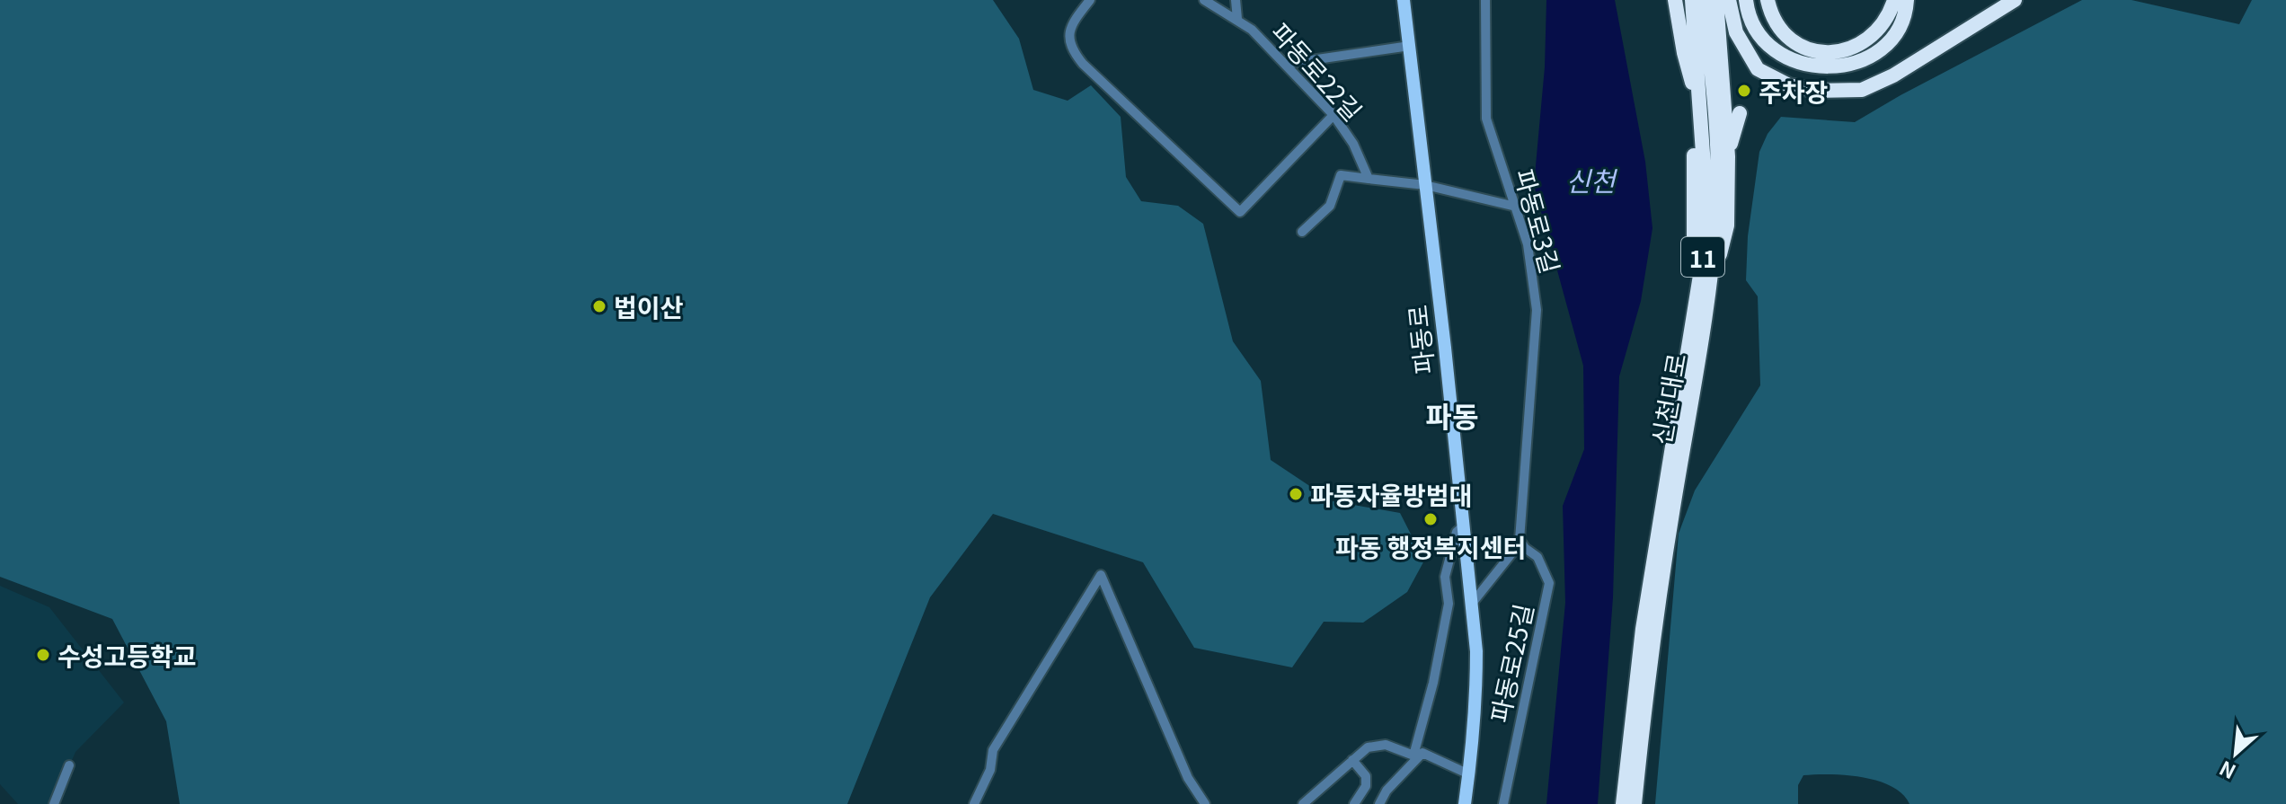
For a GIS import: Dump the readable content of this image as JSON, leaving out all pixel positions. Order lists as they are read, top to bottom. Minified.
{"streets":{"highway":["11","신천대로"],"main road":["파동로"],"street":["파동로22길","파동로3길","파동로25길"]},"crossings":[["파동로3길","파동로25길"],["11","신천대로"]],"districts":["파동"],"water":["신천"],"places":["주차장","법이산","파동자율방범대","파동 행정복지센터","수성고등학교"],"north":"bottom left"}
